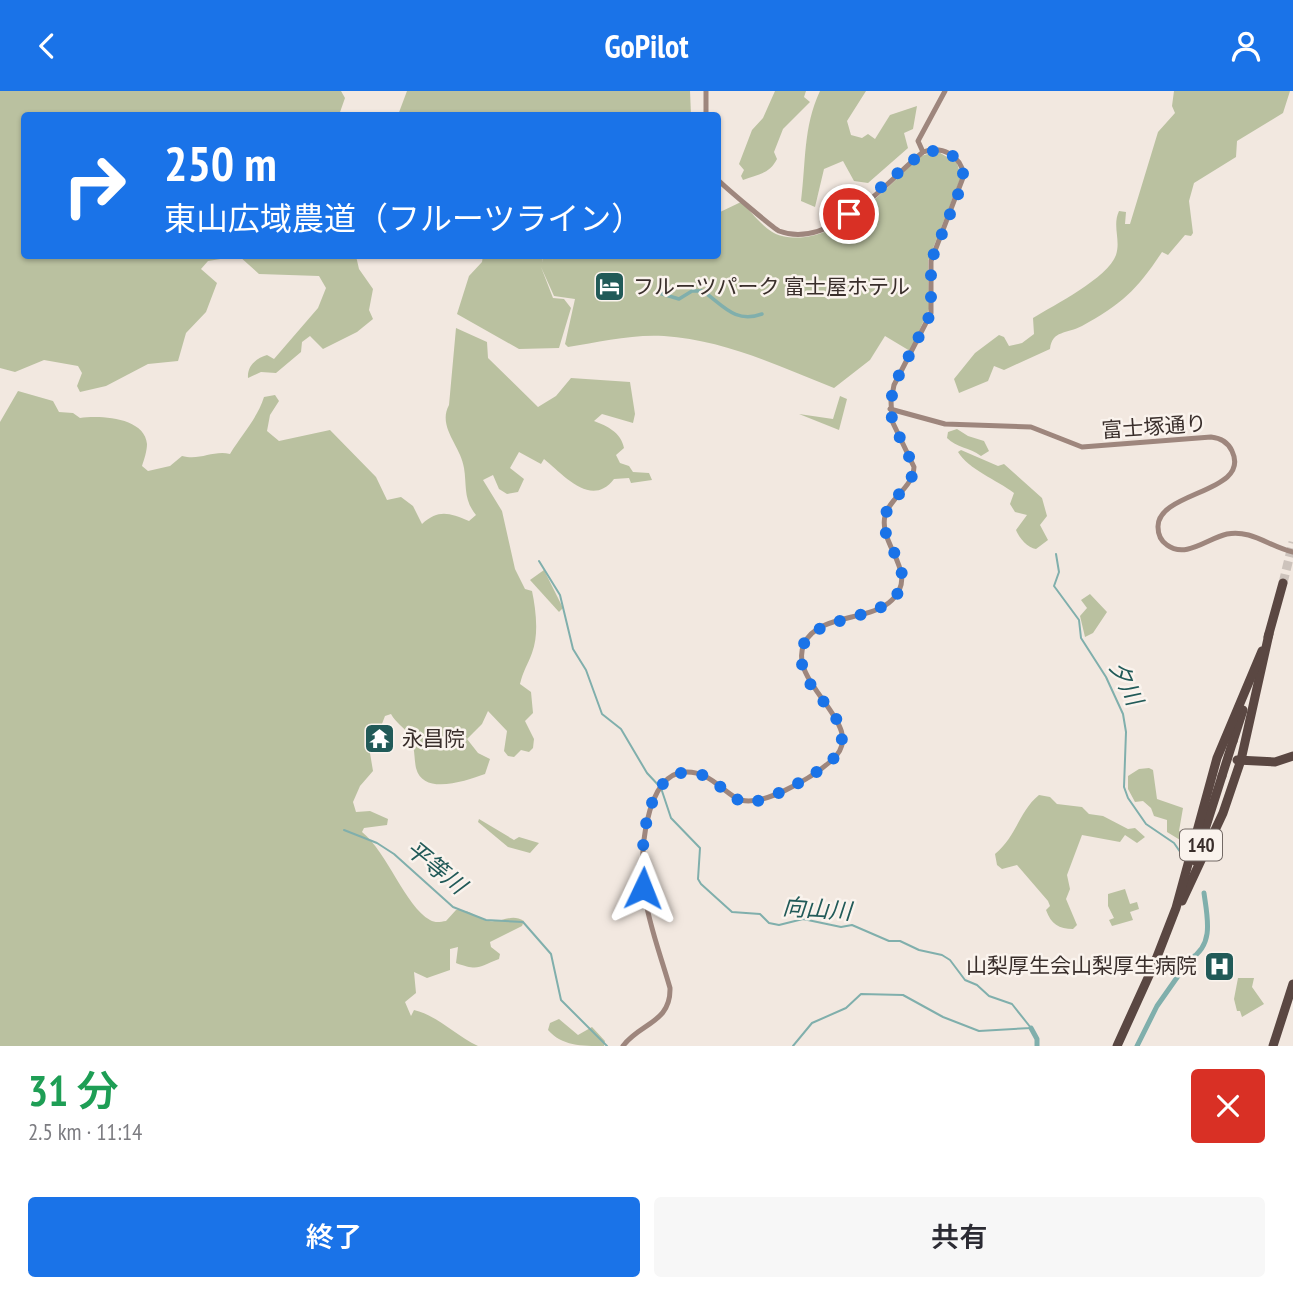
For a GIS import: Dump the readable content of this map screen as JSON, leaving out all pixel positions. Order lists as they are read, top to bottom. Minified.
{"streets":{"highway":["140"],"street":["富士塚通り"]},"water":["夕川","平等川","向山川"],"places":{"hotel":["フルーツパーク 富士屋ホテル"],"temple":["永昌院"],"hospital":["山梨厚生会山梨厚生病院"]},"page":{"header":"GoPilot","turn":["250 m","東山広域農道（フルーツライン）"],"heading":["31 分","2.5 km · 11:14"],"buttons":["終了","共有"]}}
